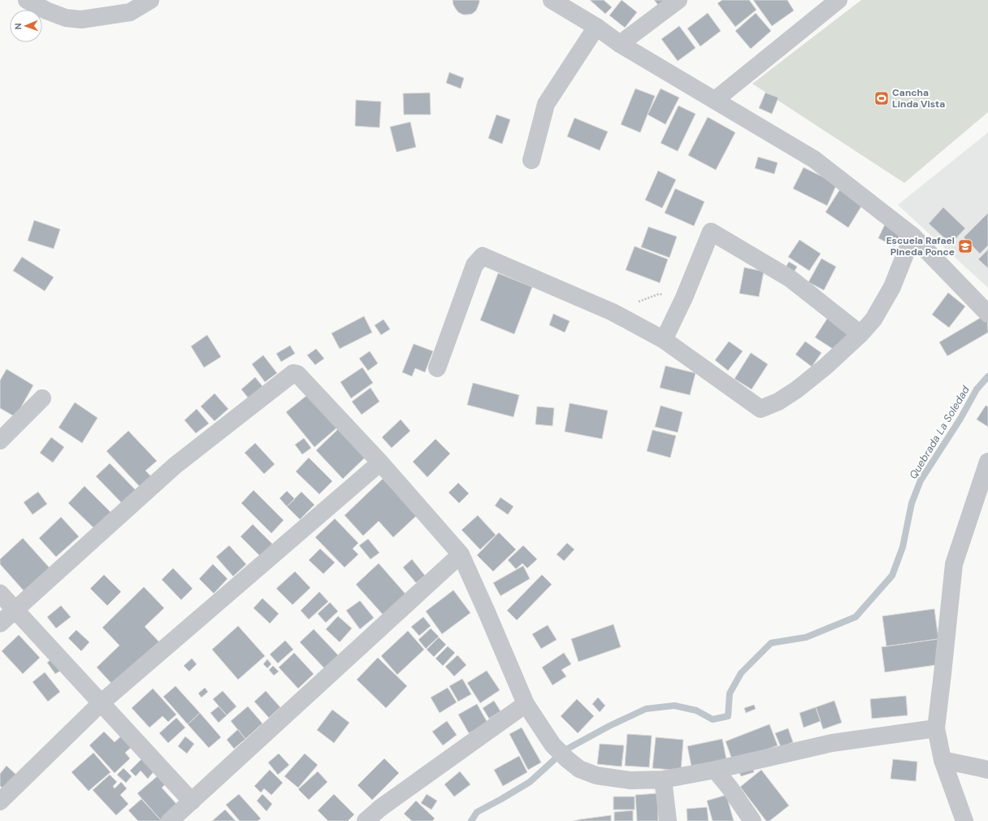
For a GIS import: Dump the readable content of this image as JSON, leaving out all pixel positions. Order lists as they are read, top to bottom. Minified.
{"water":["Quebrada La Soledad"],"places":{"sports":["Cancha Linda Vista"],"school or university":["Escuela Rafael Pineda Ponce"]},"north":"left"}
